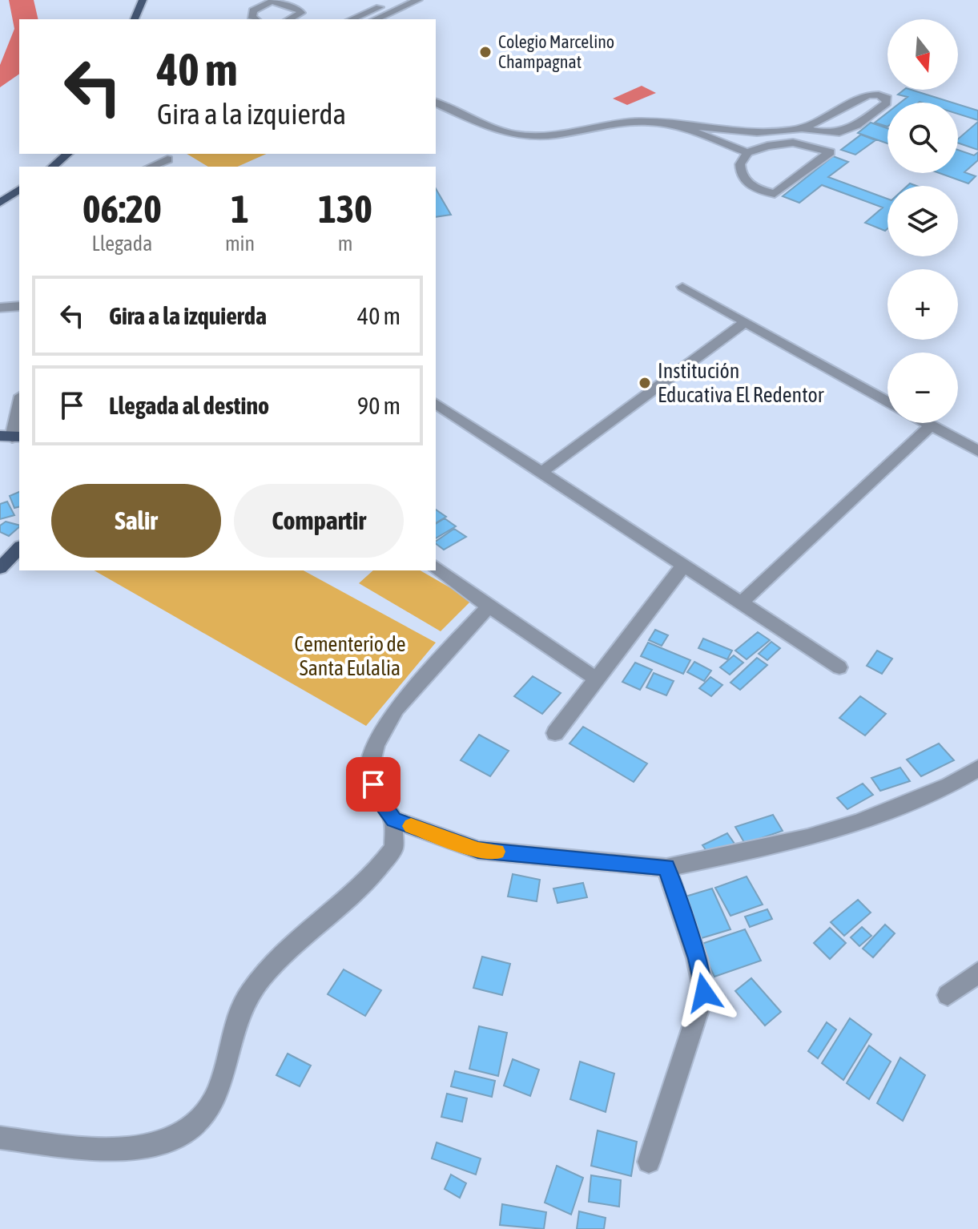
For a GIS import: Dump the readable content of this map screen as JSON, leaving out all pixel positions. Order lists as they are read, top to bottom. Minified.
{"parks":["Cementerio de Santa Eulalia"],"places":["Colegio Marcelino Champagnat","Institución Educativa El Redentor"],"north":"bottom","page":{"map_buttons":["+","−"],"turn":["40 m","Gira a la izquierda"],"eta":["06:20","Llegada","1","min","130","m"],"list":[{"name":"Gira a la izquierda","value":"40 m"},{"name":"Llegada al destino","value":"90 m"}],"buttons":["Salir","Compartir"]}}
